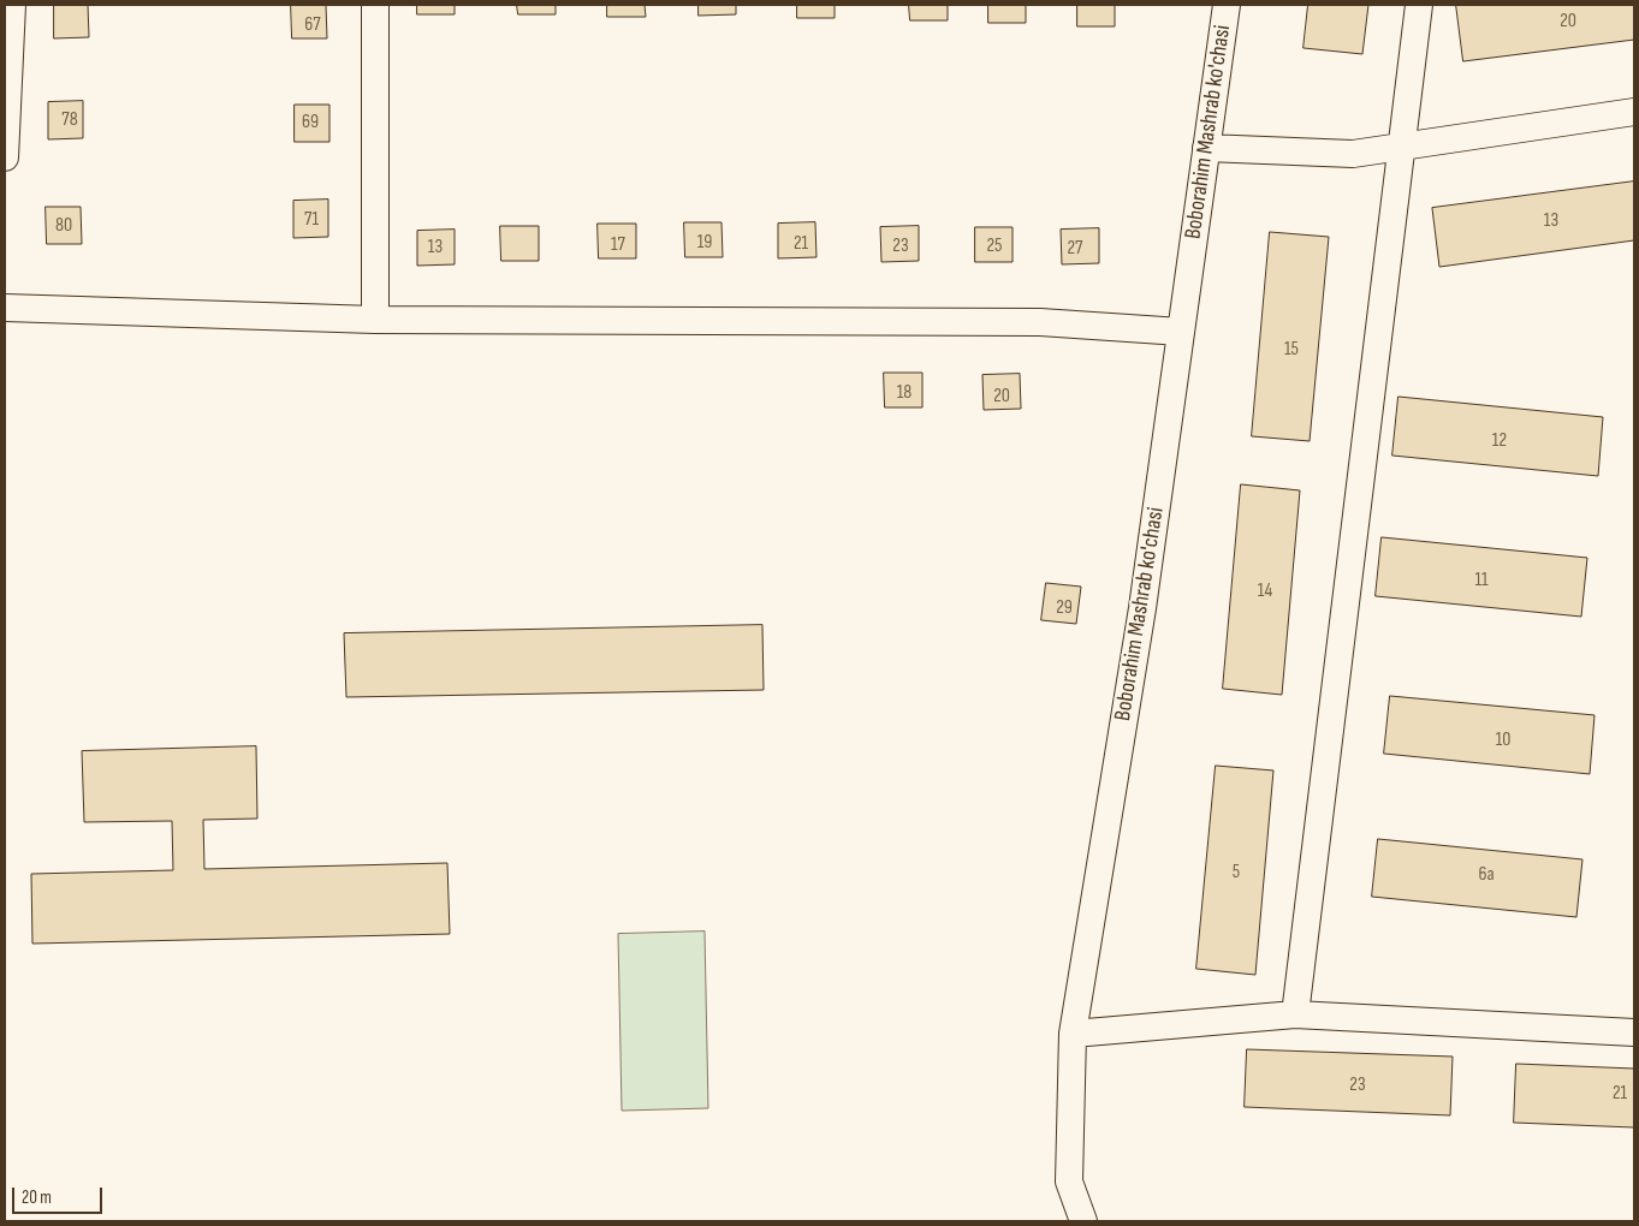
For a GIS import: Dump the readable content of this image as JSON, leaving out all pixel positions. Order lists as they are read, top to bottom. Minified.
{"streets":{"street":["Boborahim Mashrab ko'chasi"]},"house_numbers":["20","67","78","69","71","13","80","19","21","17","23","25","13","27","15","18","20","12","11","14","29","10","5","6a","23","21"],"scale_bar":"20 m"}
